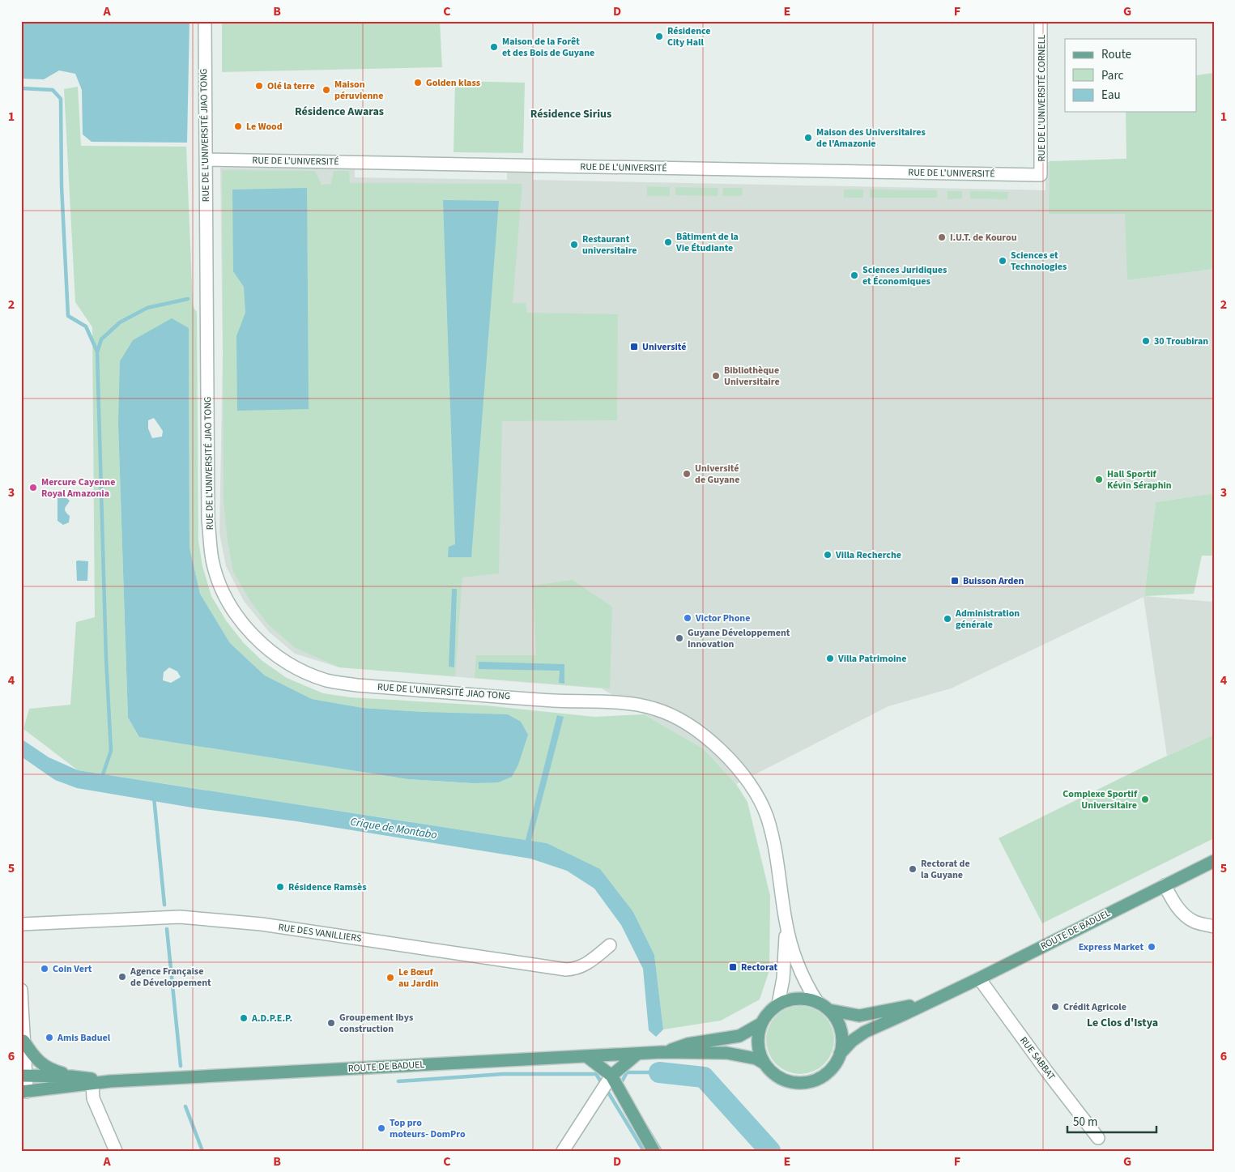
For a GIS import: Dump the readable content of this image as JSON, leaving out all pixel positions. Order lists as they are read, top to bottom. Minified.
{"streets":{"main road":["ROUTE DE BADUEL"],"street":["RUE DE L'UNIVERSITÉ CORNELL","RUE DE L'UNIVERSITÉ JIAO TONG","RUE DE L'UNIVERSITÉ","RUE DES VANILLIERS","RUE SABBAT"]},"crossings":[["RUE DE L'UNIVERSITÉ CORNELL","RUE DE L'UNIVERSITÉ"],["RUE DE L'UNIVERSITÉ JIAO TONG","RUE DE L'UNIVERSITÉ"],["ROUTE DE BADUEL","RUE SABBAT"]],"districts":["Résidence Awaras","Résidence Sirius","Le Clos d'Istya"],"water":["Crique de Montabo"],"places":{"other":["Résidence City Hall","Maison de la Forêt et des Bois de Guyane","Golden klass","Olé la terre","Maison péruvienne","Le Wood","Maison des Universitaires de l'Amazonie","I.U.T. de Kourou","Bâtiment de la Vie Étudiante","Restaurant universitaire","Sciences et Technologies","Sciences Juridiques et Économiques","30 Troubiran","Bibliothèque Universitaire","Université de Guyane","Hall Sportif Kévin Séraphin","Mercure Cayenne Royal Amazonia","Villa Recherche","Victor Phone","Administration générale","Guyane Développement Innovation","Villa Patrimoine","Complexe Sportif Universitaire","Rectorat de la Guyane","Résidence Ramsès","Express Market","Coin Vert","Agence Française de Développement","Le Bœuf au Jardin","Crédit Agricole","A.D.P.E.P.","Groupement Ibys construction","Amis Baduel","Top pro moteurs- DomPro"],"transit":["Université","Buisson Arden","Rectorat"]},"legend":["Route","Parc","Eau"],"scale_bar":"50 m","grid":{"columns":["A","B","C","D","E","F","G"],"rows":["1","2","3","4","5","6"]}}
